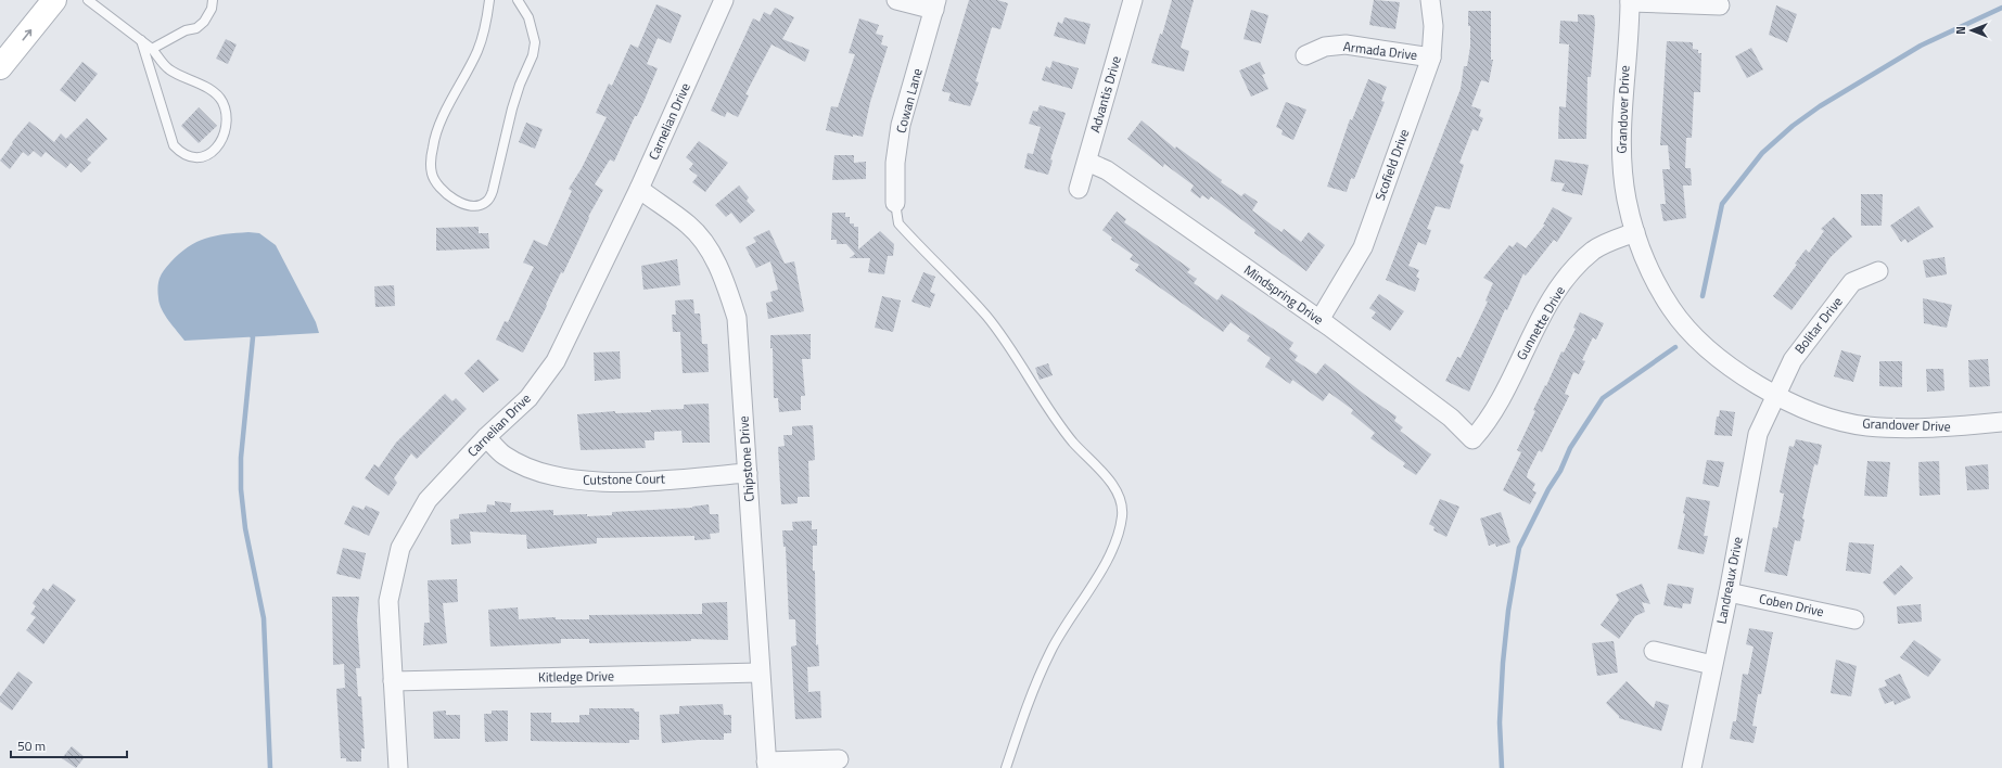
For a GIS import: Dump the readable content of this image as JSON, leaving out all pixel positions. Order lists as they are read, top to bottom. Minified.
{"streets":{"street":["Armada Drive","Advantis Drive","Cowan Lane","Grandover Drive","Carnelian Drive","Scofield Drive","Mindspring Drive","Gunnette Drive","Bolitar Drive","Chipstone Drive","Cutstone Court","Landreaux Drive","Coben Drive","Kitledge Drive"]},"crossings":[["Armada Drive","Scofield Drive"],["Advantis Drive","Mindspring Drive"],["Grandover Drive","Gunnette Drive"],["Grandover Drive","Bolitar Drive"],["Grandover Drive","Landreaux Drive"],["Carnelian Drive","Chipstone Drive"],["Carnelian Drive","Cutstone Court"],["Carnelian Drive","Kitledge Drive"],["Scofield Drive","Mindspring Drive"],["Mindspring Drive","Gunnette Drive"],["Bolitar Drive","Landreaux Drive"],["Chipstone Drive","Cutstone Court"],["Chipstone Drive","Kitledge Drive"],["Landreaux Drive","Coben Drive"]],"scale_bar":"50 m","north":"left"}
